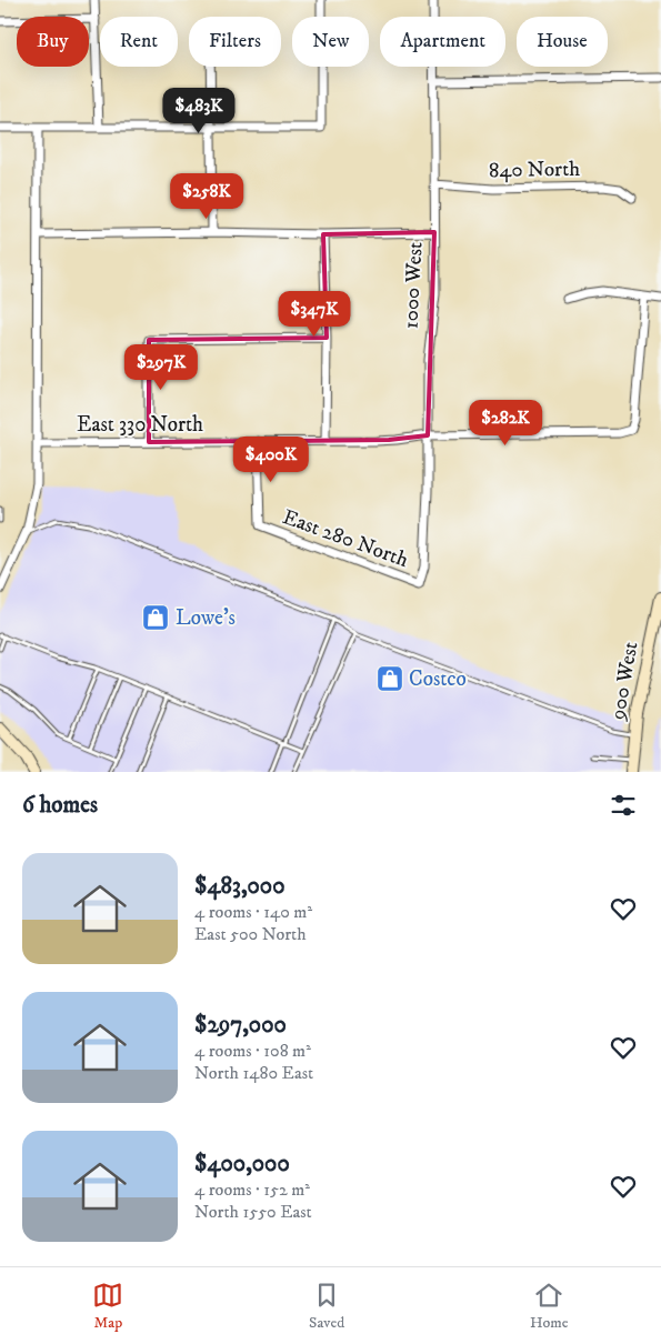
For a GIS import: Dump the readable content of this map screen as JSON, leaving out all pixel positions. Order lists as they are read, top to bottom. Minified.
{"streets":{"street":["840 North","1000 West","East 330 North","East 280 North","900 West"]},"crossings":[["840 North","1000 West"],["1000 West","East 330 North"],["1000 West","East 280 North"],["East 330 North","East 280 North"]],"places":{"shop":["Lowe's","Costco"]},"page":{"chip":["Buy","Rent","Filters","New","Apartment","House"],"price":["$483K","$258K","$347K","$297K","$282K","$400K"],"heading":"6 homes","list":[{"name":"$483,000","note":"4 rooms · 140 m² · East 500 North"},{"name":"$297,000","note":"4 rooms · 108 m² · North 1480 East"},{"name":"$400,000","note":"4 rooms · 152 m² · North 1550 East"}],"tabs":["Map","Saved","Home"]}}
